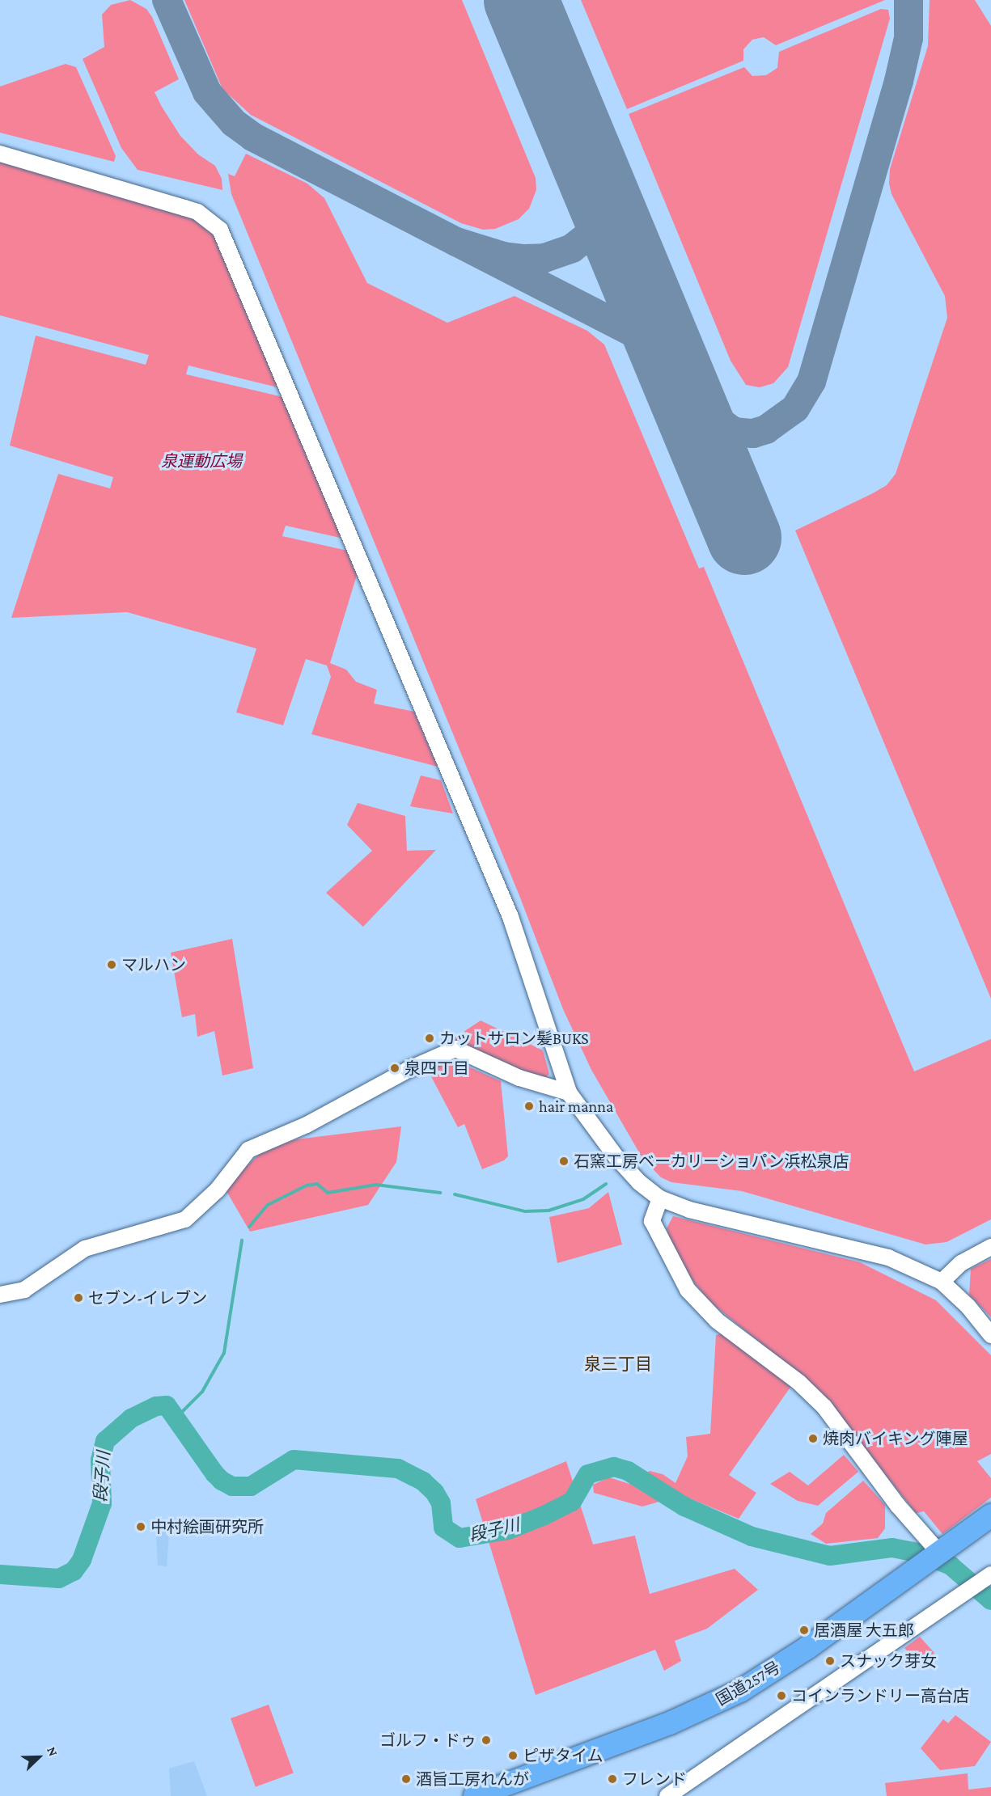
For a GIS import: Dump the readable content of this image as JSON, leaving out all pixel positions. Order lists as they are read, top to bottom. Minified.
{"streets":{"highway":["国道257号"]},"districts":["泉三丁目"],"water":["段子川"],"parks":["泉運動広場"],"places":["マルハン","カットサロン髪BUKS","泉四丁目","hair manna","石窯工房ベーカリーショパン浜松泉店","セブン-イレブン","焼肉バイキング陣屋","中村絵画研究所","居酒屋 大五郎","スナック芽女","コインランドリー高台店","ゴルフ・ドゥ","ピザタイム","酒旨工房れんが","フレンド"],"north":"top right"}
